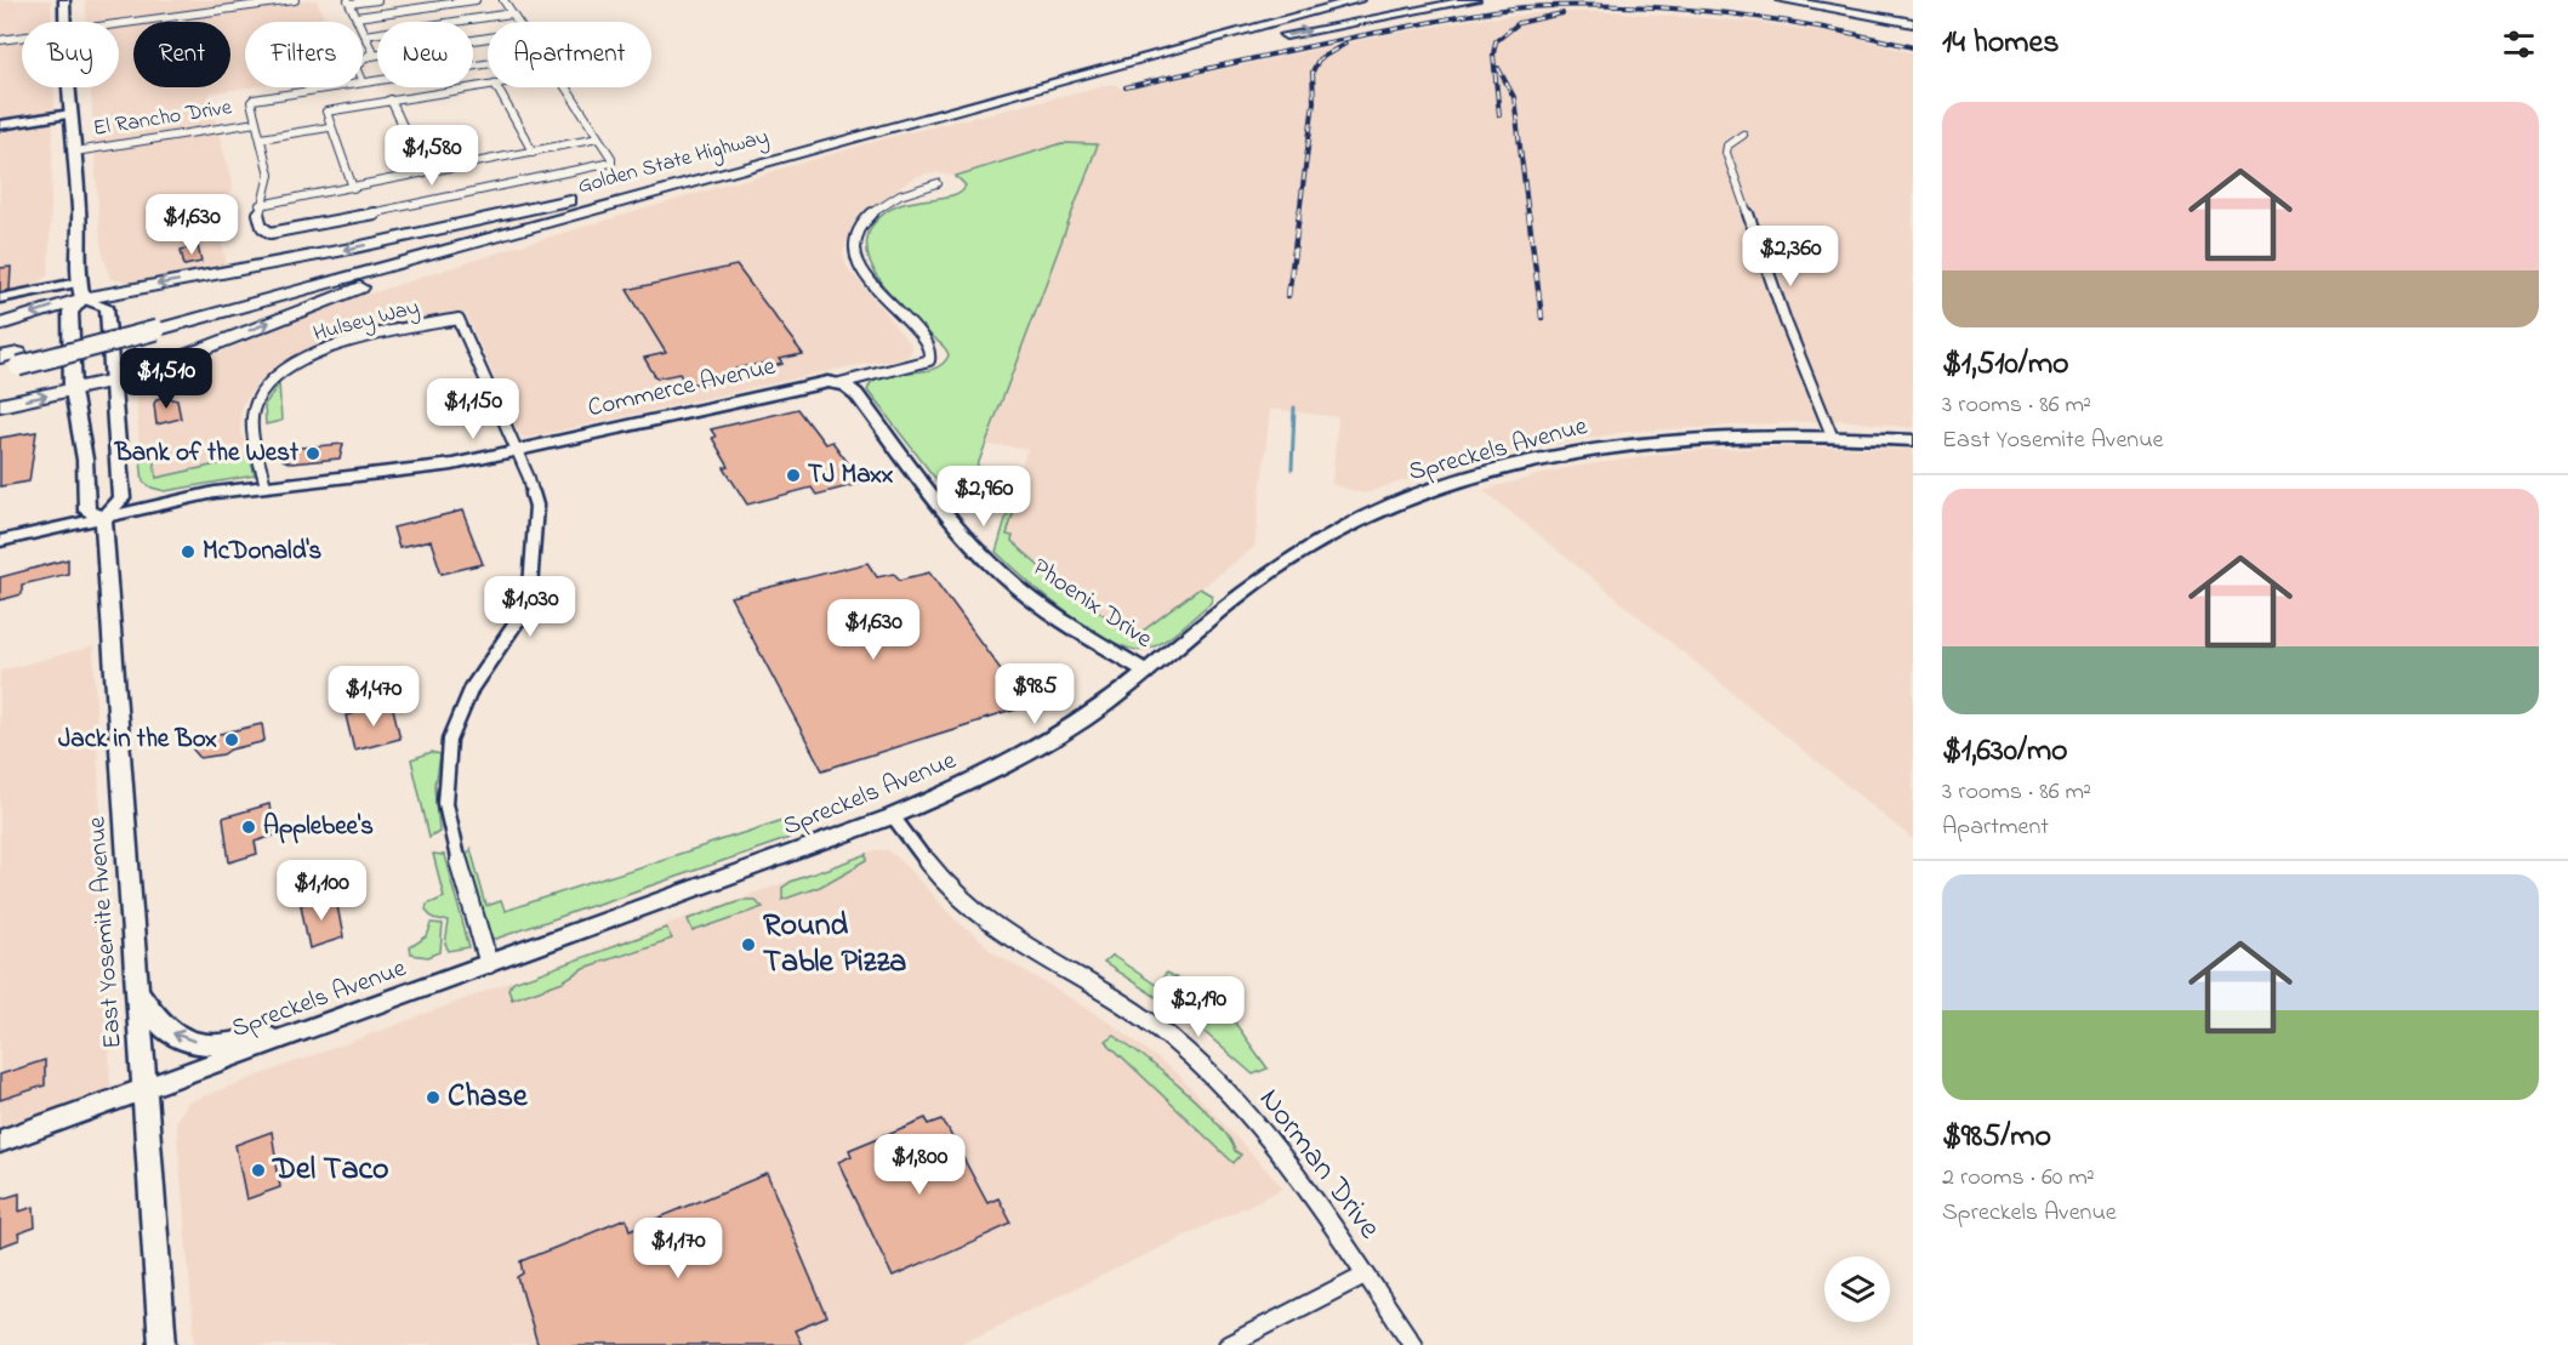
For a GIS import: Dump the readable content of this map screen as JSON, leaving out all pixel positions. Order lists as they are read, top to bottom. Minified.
{"streets":{"highway":["Golden State Highway"],"main road":["East Yosemite Avenue"],"street":["El Rancho Drive","Hulsey Way","Commerce Avenue","Spreckels Avenue","Phoenix Drive","Norman Drive"]},"crossings":[["El Rancho Drive","East Yosemite Avenue"],["Hulsey Way","Commerce Avenue"],["Commerce Avenue","Phoenix Drive"],["Commerce Avenue","East Yosemite Avenue"],["Spreckels Avenue","Phoenix Drive"],["Spreckels Avenue","East Yosemite Avenue"],["Spreckels Avenue","Norman Drive"]],"places":["Bank of the West","TJ Maxx","McDonald's","Jack in the Box","Applebee's","Round Table Pizza","Chase","Del Taco"],"page":{"heading":"14 homes","chip":["Buy","Rent","Filters","New","Apartment"],"list":[{"name":"$1,510/mo","note":"3 rooms · 86 m² · East Yosemite Avenue"},{"name":"$1,630/mo","note":"3 rooms · 86 m² · Apartment"},{"name":"$985/mo","note":"2 rooms · 60 m² · Spreckels Avenue"}],"price":["$1,580","$1,630","$2,360","$1,510","$1,150","$2,960","$1,030","$1,630","$985","$1,470","$1,100","$2,190","$1,800","$1,170"]}}
